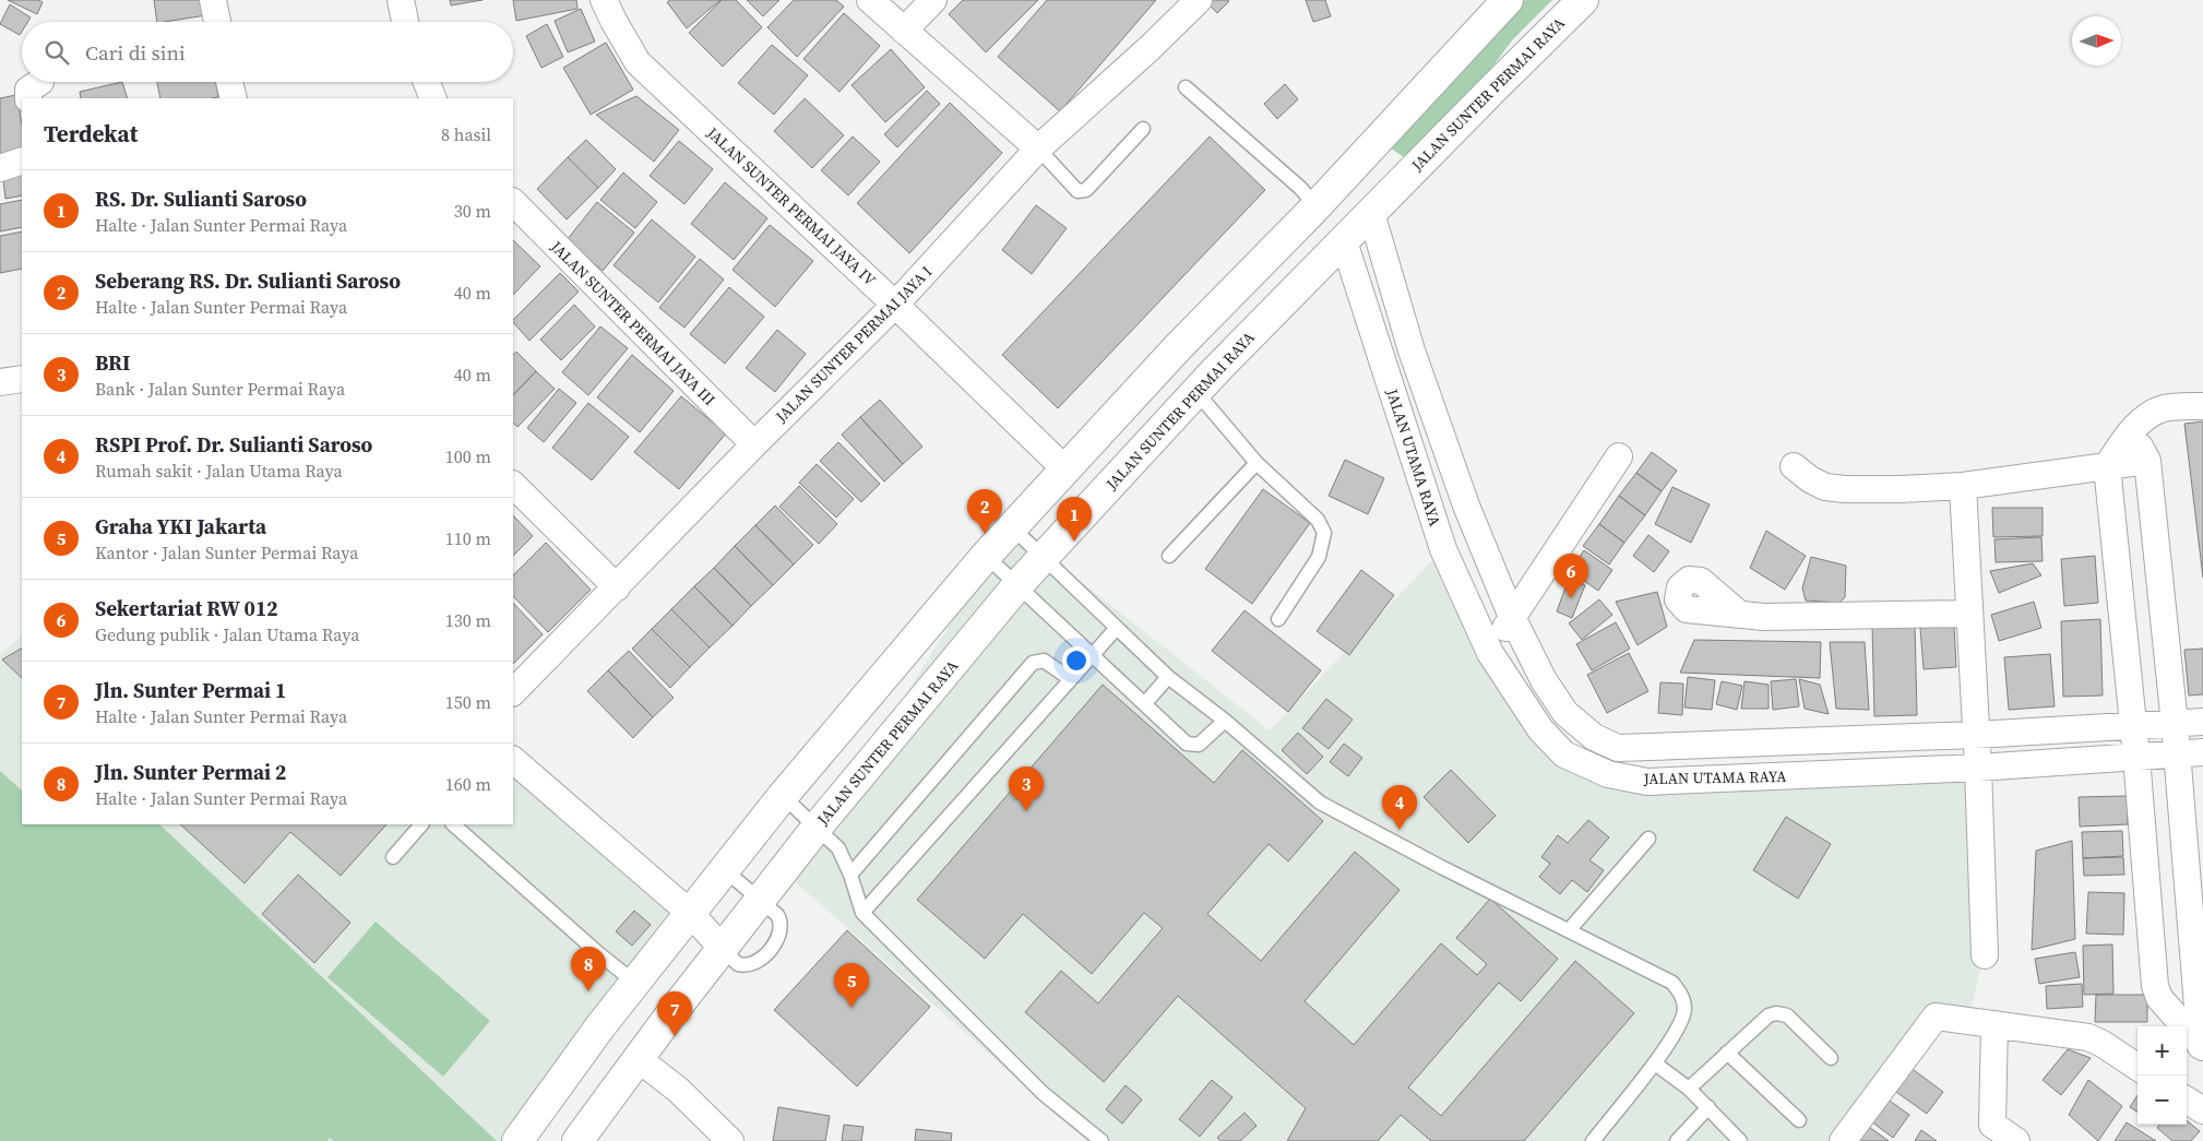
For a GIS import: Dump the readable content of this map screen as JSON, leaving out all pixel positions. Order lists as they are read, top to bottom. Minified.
{"streets":{"street":["JALAN SUNTER PERMAI RAYA","JALAN SUNTER PERMAI JAYA IV","JALAN SUNTER PERMAI JAYA III","JALAN SUNTER PERMAI JAYA I","JALAN UTAMA RAYA"]},"crossings":[["JALAN SUNTER PERMAI RAYA","JALAN UTAMA RAYA"],["JALAN SUNTER PERMAI JAYA IV","JALAN SUNTER PERMAI JAYA I"],["JALAN SUNTER PERMAI JAYA III","JALAN SUNTER PERMAI JAYA I"]],"north":"right","page":{"search":"Cari di sini","heading":["Terdekat","8 hasil"],"list":[{"mark":"1","name":"RS. Dr. Sulianti Saroso","note":"Halte · Jalan Sunter Permai Raya","value":"30 m"},{"mark":"2","name":"Seberang RS. Dr. Sulianti Saroso","note":"Halte · Jalan Sunter Permai Raya","value":"40 m"},{"mark":"3","name":"BRI","note":"Bank · Jalan Sunter Permai Raya","value":"40 m"},{"mark":"4","name":"RSPI Prof. Dr. Sulianti Saroso","note":"Rumah sakit · Jalan Utama Raya","value":"100 m"},{"mark":"5","name":"Graha YKI Jakarta","note":"Kantor · Jalan Sunter Permai Raya","value":"110 m"},{"mark":"6","name":"Sekertariat RW 012","note":"Gedung publik · Jalan Utama Raya","value":"130 m"},{"mark":"7","name":"Jln. Sunter Permai 1","note":"Halte · Jalan Sunter Permai Raya","value":"150 m"},{"mark":"8","name":"Jln. Sunter Permai 2","note":"Halte · Jalan Sunter Permai Raya","value":"160 m"}],"pins":["2","1","6","3","4","8","5","7"],"map_buttons":["+","−"]}}
